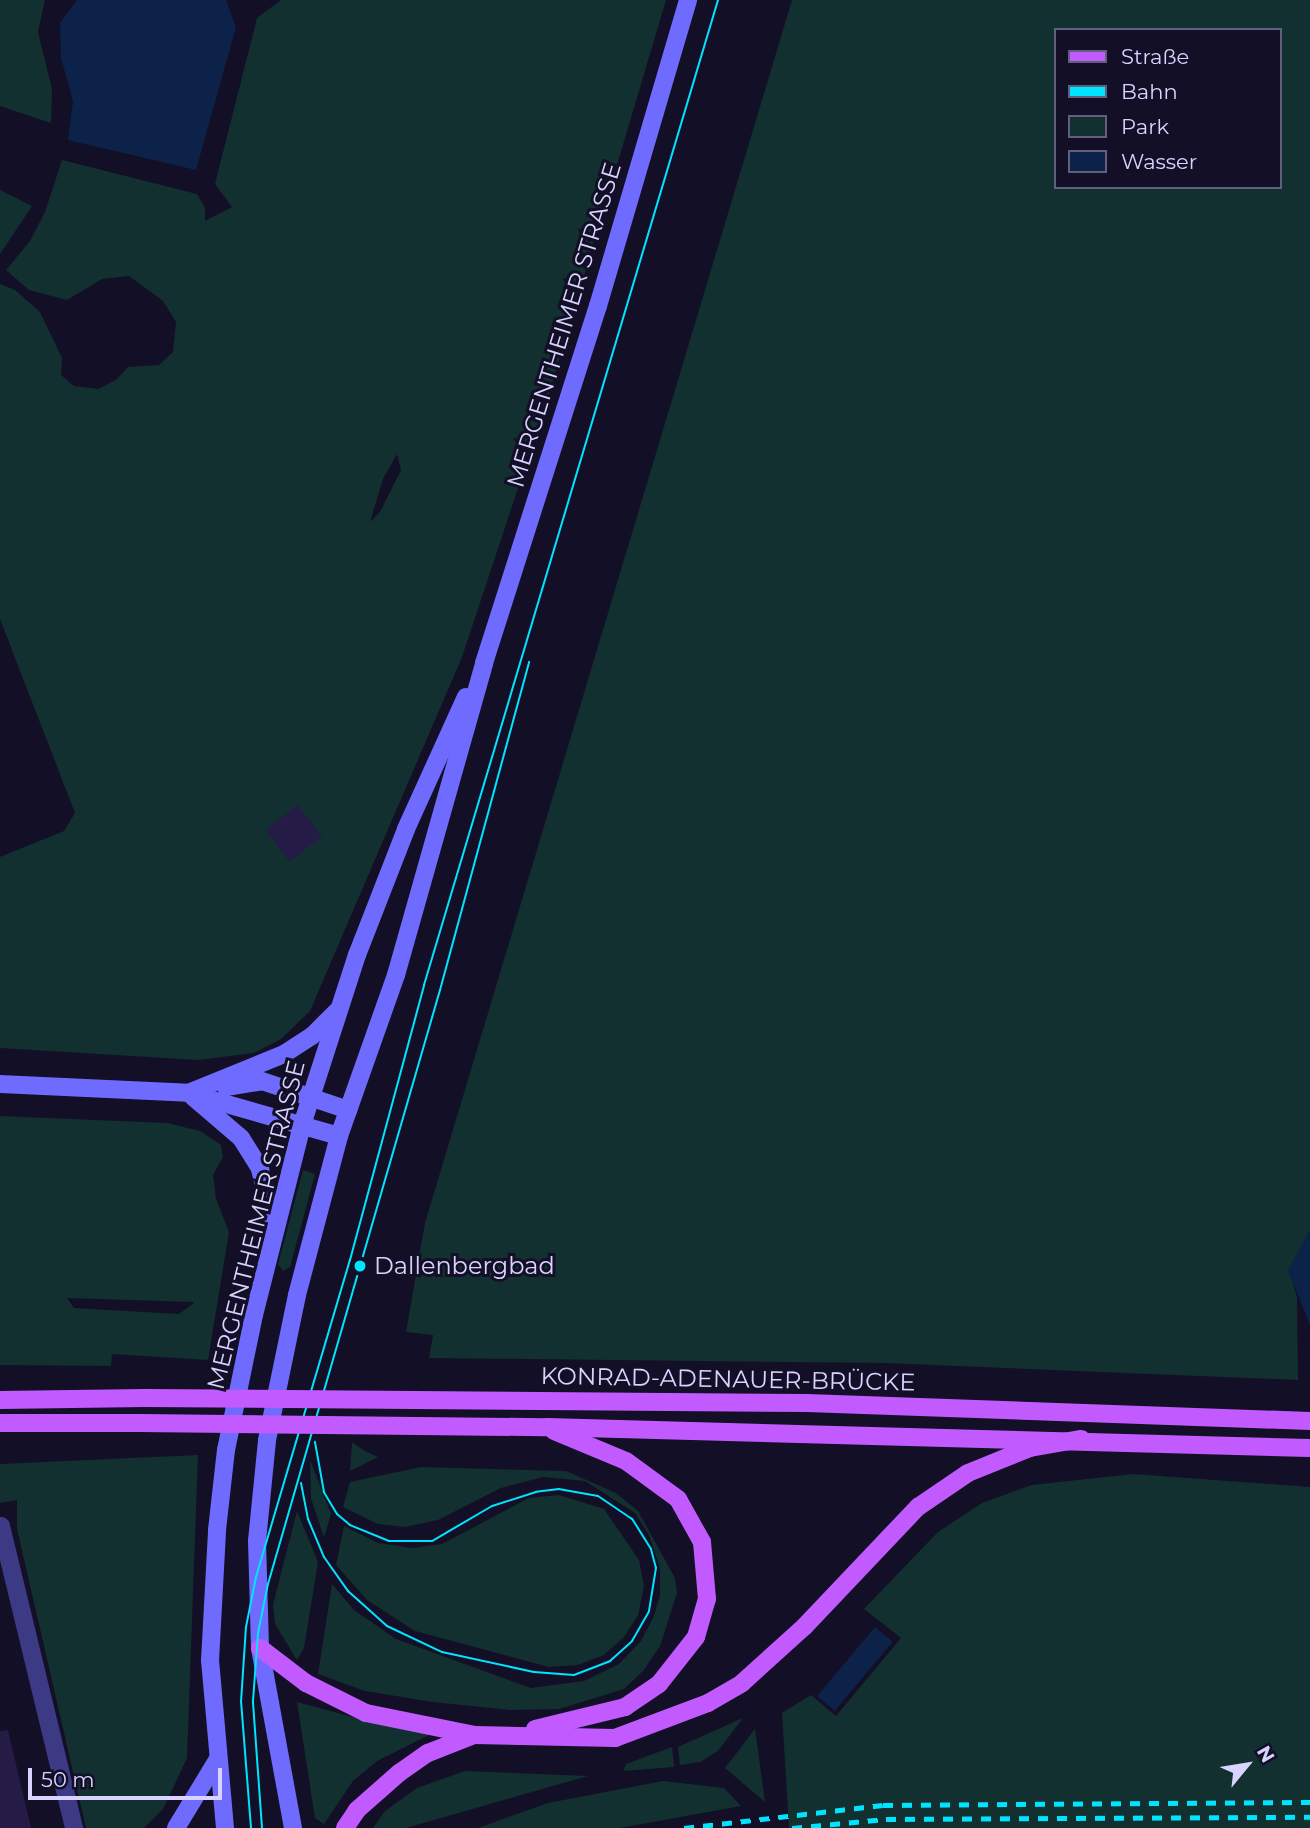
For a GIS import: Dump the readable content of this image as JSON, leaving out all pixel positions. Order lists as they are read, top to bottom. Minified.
{"streets":{"main road":["MERGENTHEIMER STRASSE","KONRAD-ADENAUER-BRÜCKE"]},"places":["Dallenbergbad"],"legend":["Straße","Bahn","Park","Wasser"],"scale_bar":"50 m","north":"top right"}
